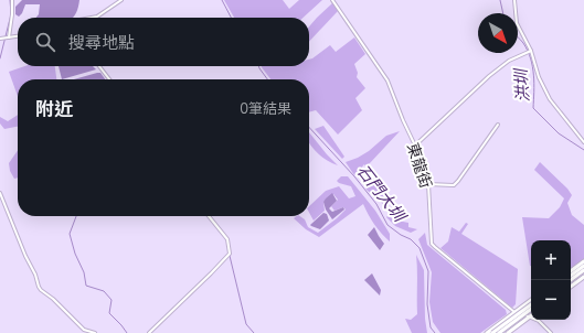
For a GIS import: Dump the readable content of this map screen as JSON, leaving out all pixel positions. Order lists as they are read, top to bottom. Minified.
{"streets":{"street":["東龍街"]},"water":["洪圳","石門大圳"],"north":"bottom right","page":{"search":"搜尋地點","heading":["附近","0筆結果"],"map_buttons":["+","−"]}}
